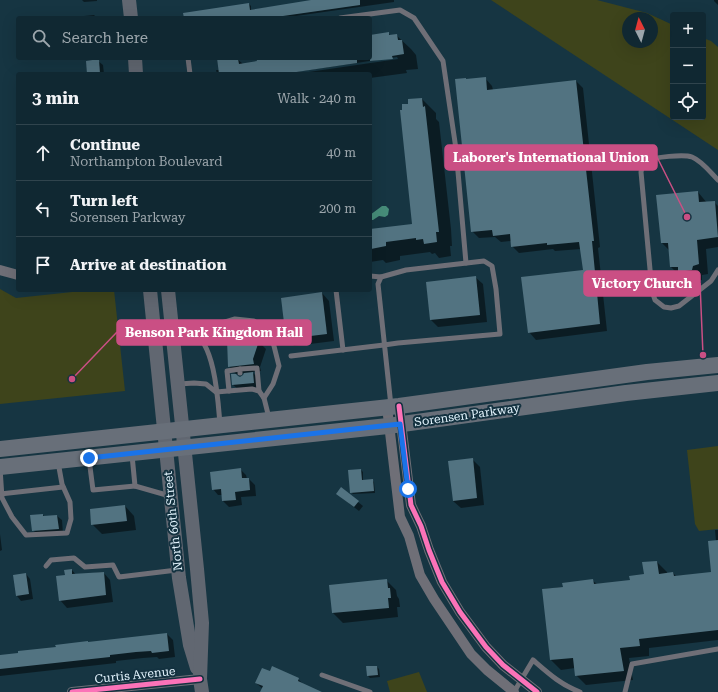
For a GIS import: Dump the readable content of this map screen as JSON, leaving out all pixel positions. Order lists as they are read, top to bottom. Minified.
{"streets":{"main road":["Sorensen Parkway","North 60th Street"],"street":["Curtis Avenue"]},"crossings":[["Sorensen Parkway","North 60th Street"],["North 60th Street","Curtis Avenue"]],"places":["Laborer's International Union","Victory Church","Benson Park Kingdom Hall"],"north":"top","page":{"map_buttons":["+","−"],"search":"Search here","heading":["3 min","Walk · 240 m"],"list":[["Continue","Northampton Boulevard","40 m"],["Turn left","Sorensen Parkway","200 m"],"Arrive at destination"]}}
